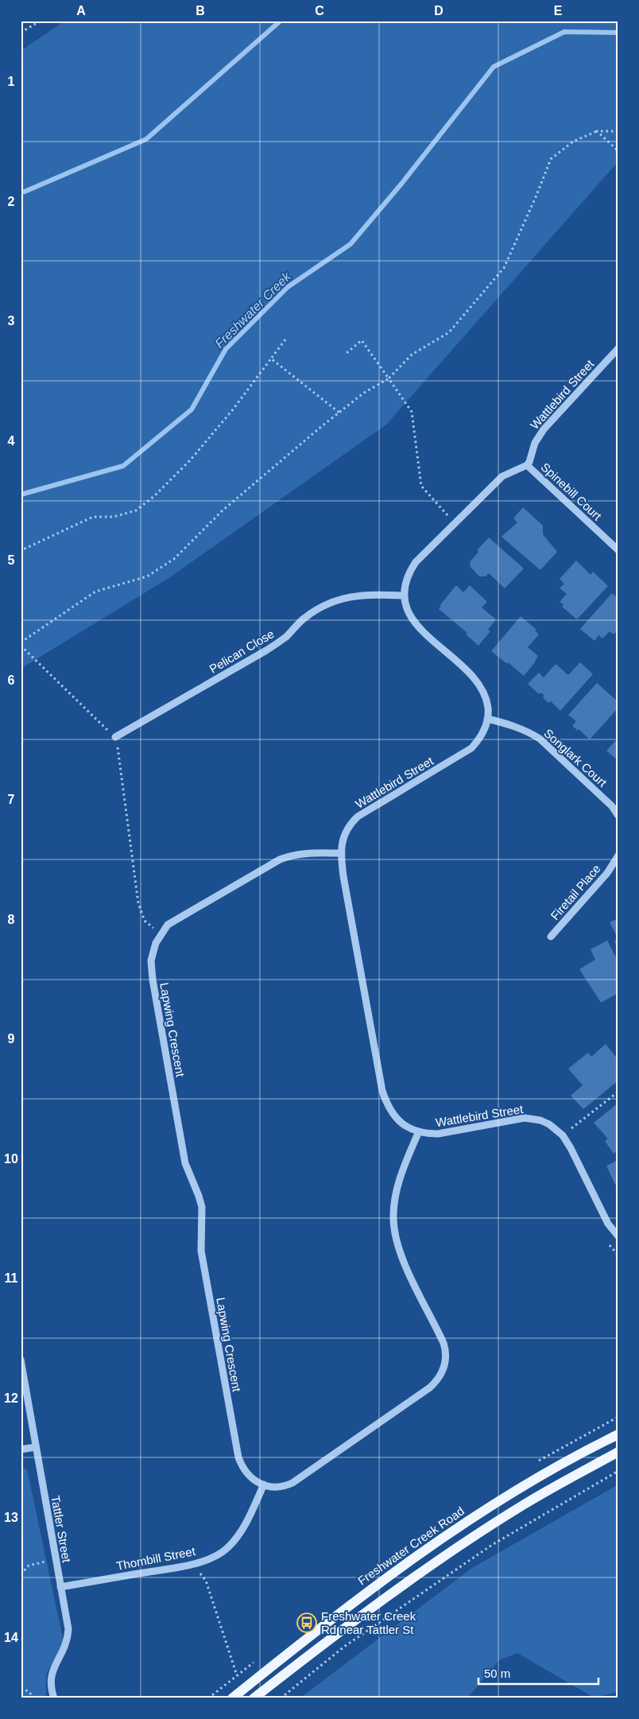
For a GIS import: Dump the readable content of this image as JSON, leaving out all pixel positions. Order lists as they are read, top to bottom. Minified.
{"streets":{"main road":["Freshwater Creek Road"],"street":["Wattlebird Street","Spinebill Court","Pelican Close","Songlark Court","Firetail Place","Lapwing Crescent","Tattler Street","Thombill Street"]},"crossings":[["Wattlebird Street","Spinebill Court"],["Wattlebird Street","Pelican Close"],["Wattlebird Street","Songlark Court"],["Wattlebird Street","Lapwing Crescent"],["Lapwing Crescent","Thombill Street"],["Tattler Street","Thombill Street"]],"water":["Freshwater Creek"],"places":{"bus stop":["Freshwater Creek Rd near Tattler St"]},"scale_bar":"50 m","grid":{"columns":["A","B","C","D","E"],"rows":["1","2","3","4","5","6","7","8","9","10","11","12","13","14"]}}
